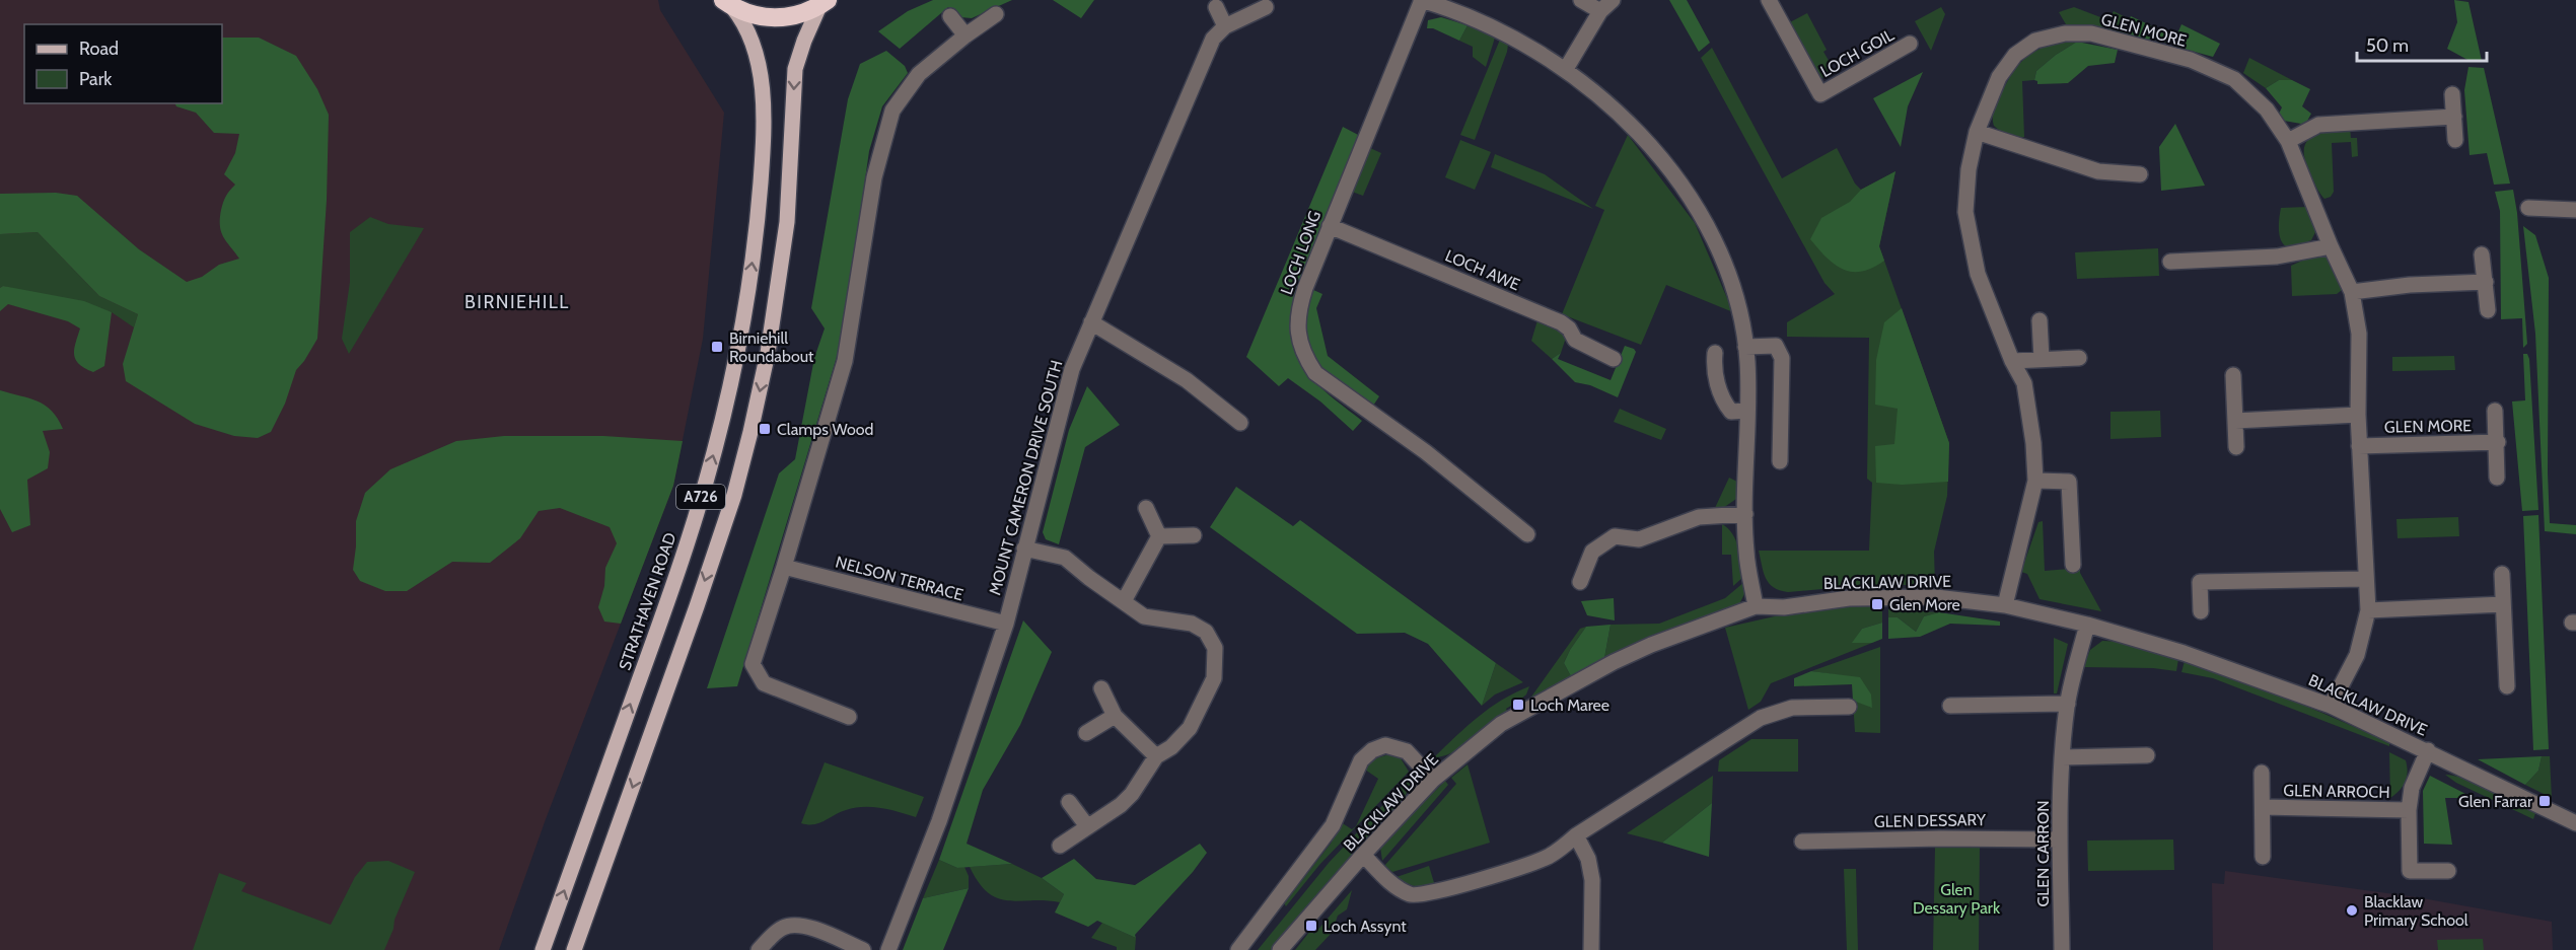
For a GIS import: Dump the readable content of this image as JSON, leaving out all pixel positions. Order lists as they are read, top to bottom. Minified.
{"streets":{"highway":["A726"],"main road":["STRATHAVEN ROAD"],"street":["GLEN MORE","LOCH GOIL","LOCH LONG","LOCH AWE","MOUNT CAMERON DRIVE SOUTH","NELSON TERRACE","BLACKLAW DRIVE","GLEN ARROCH","GLEN DESSARY","GLEN CARRON"]},"crossings":[["GLEN MORE","BLACKLAW DRIVE"],["LOCH LONG","LOCH AWE"],["MOUNT CAMERON DRIVE SOUTH","NELSON TERRACE"],["A726","STRATHAVEN ROAD"],["BLACKLAW DRIVE","GLEN ARROCH"],["BLACKLAW DRIVE","GLEN CARRON"],["GLEN DESSARY","GLEN CARRON"]],"districts":["BIRNIEHILL"],"parks":["Glen Dessary Park"],"places":{"transit":["Birniehill Roundabout","Clamps Wood","Glen More","Loch Maree","Glen Farrar","Loch Assynt"],"other":["Blacklaw Primary School"]},"legend":["Road","Park"],"scale_bar":"50 m"}
